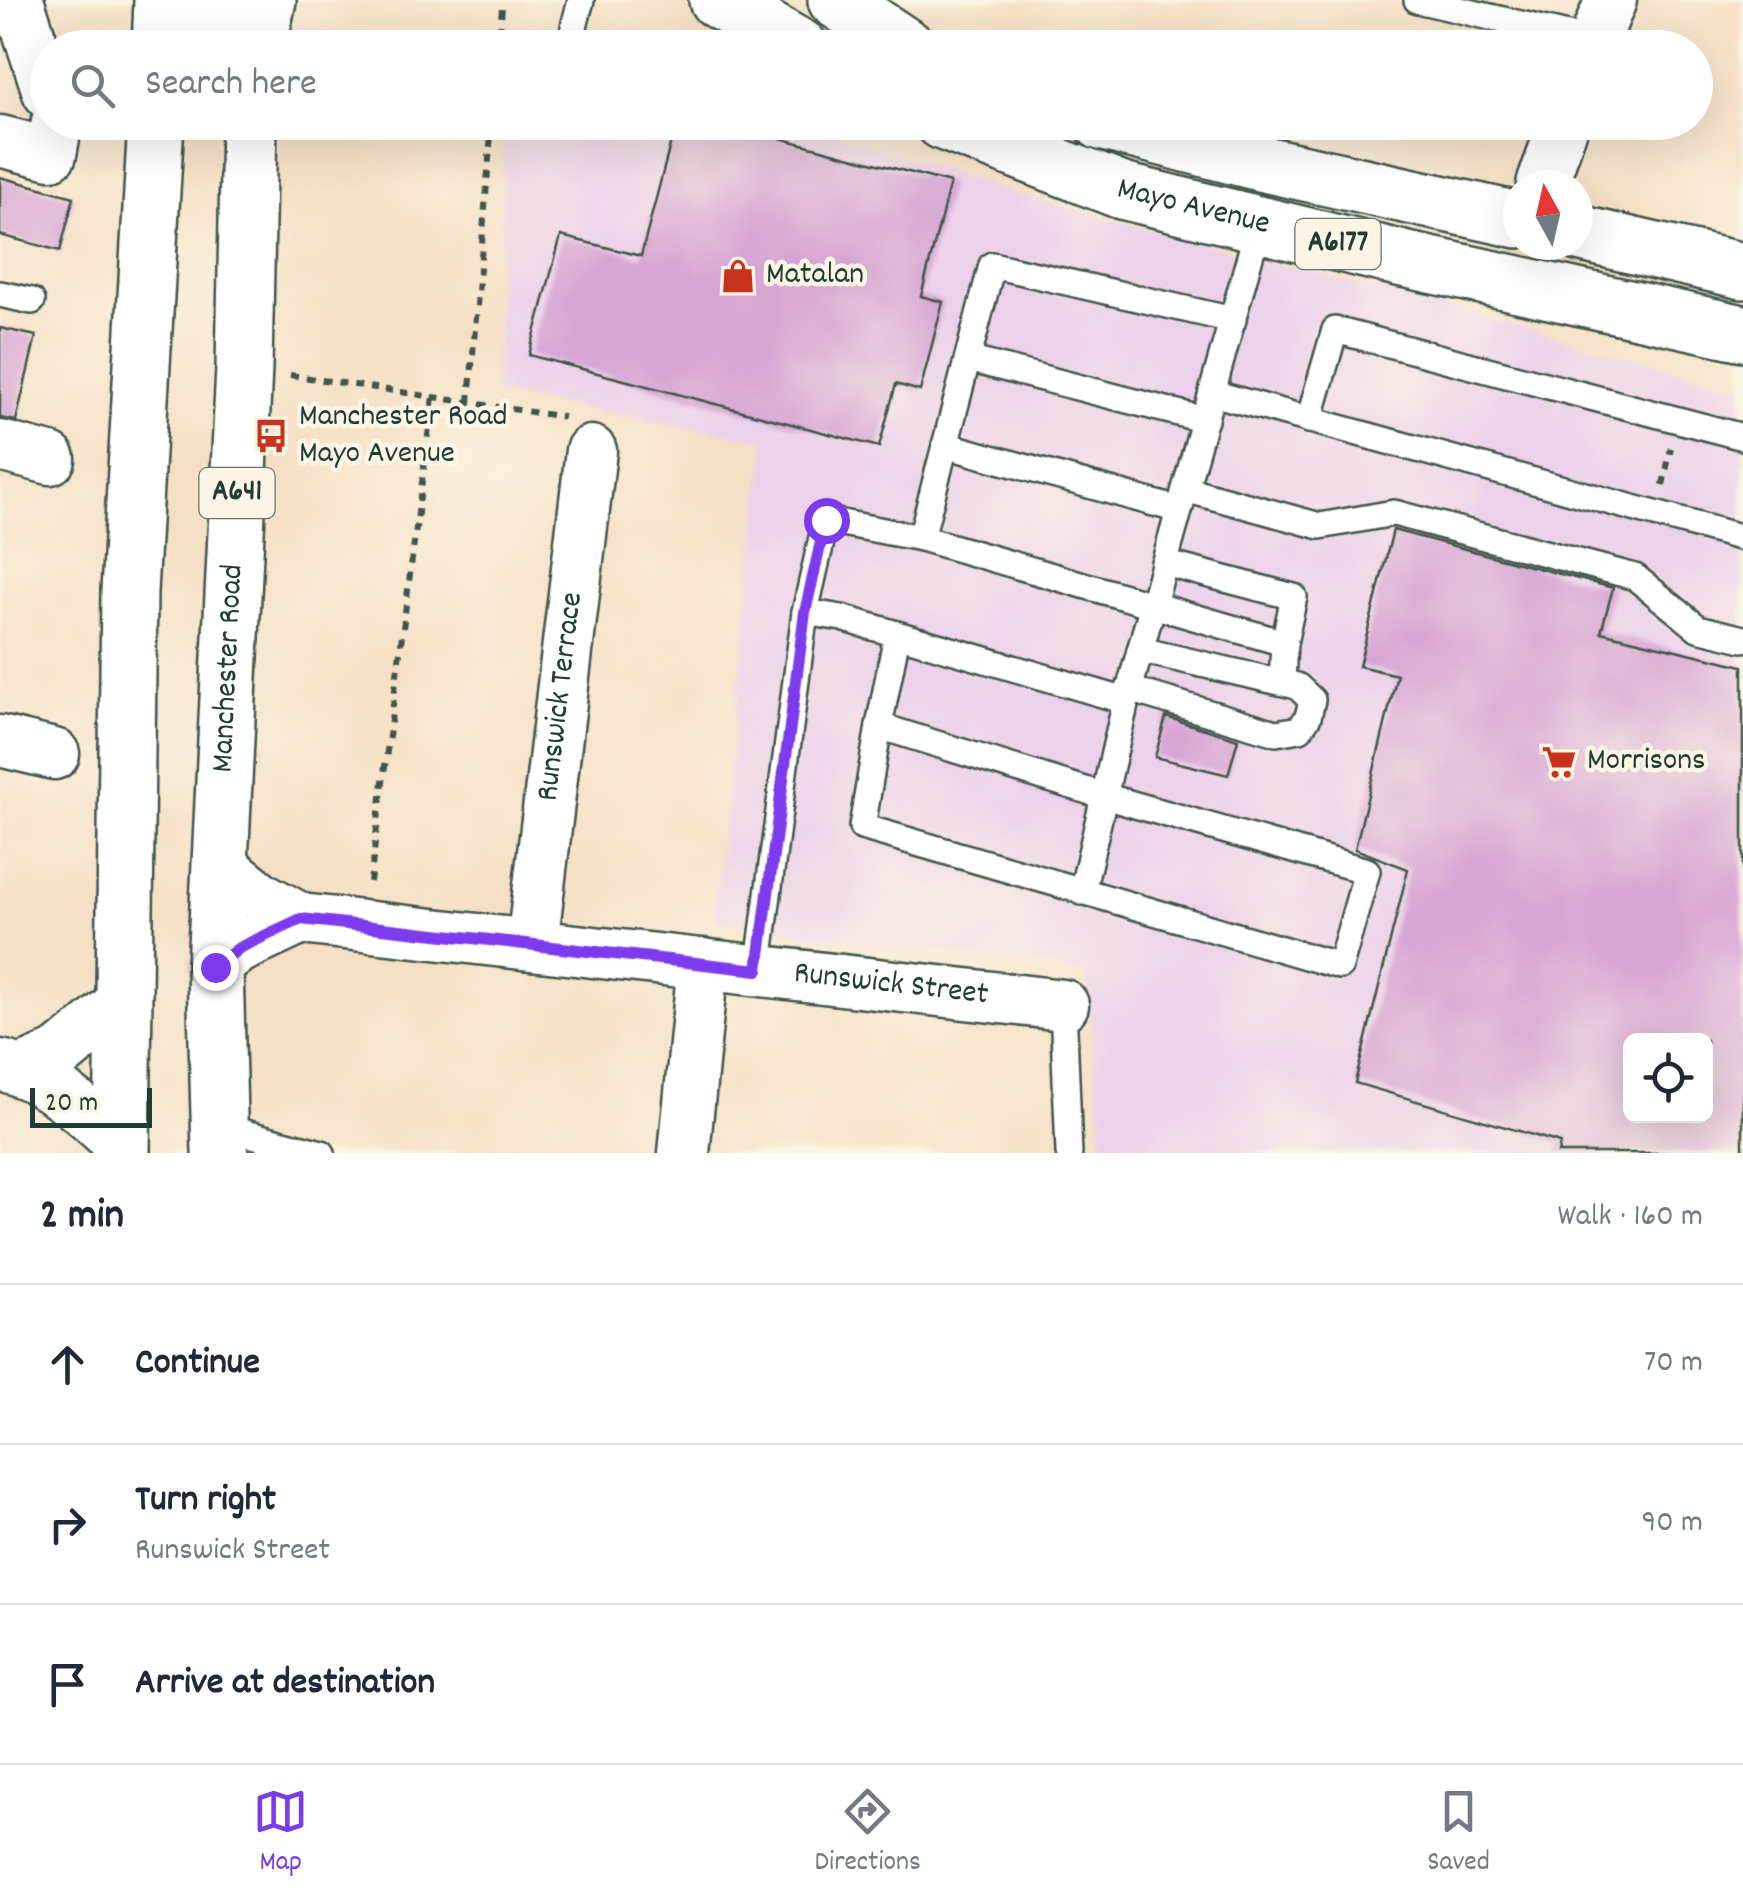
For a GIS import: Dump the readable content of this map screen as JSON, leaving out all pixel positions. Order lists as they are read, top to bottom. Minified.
{"streets":{"main road":["Mayo Avenue","A6177","A641","Manchester Road"],"street":["Runswick Terrace","Runswick Street"]},"crossings":[["Manchester Road","Runswick Street"],["Runswick Terrace","Runswick Street"]],"places":{"shop":["Matalan"],"bus stop":["Manchester Road Mayo Avenue"],"supermarket":["Morrisons"]},"scale_bar":"20 m","north":"top","page":{"search":"Search here","scale":"20 m","heading":["2 min","Walk · 160 m"],"list":[["Continue","70 m"],["Turn right","Runswick Street","90 m"],"Arrive at destination"],"nav":["Map","Directions","Saved"]}}
